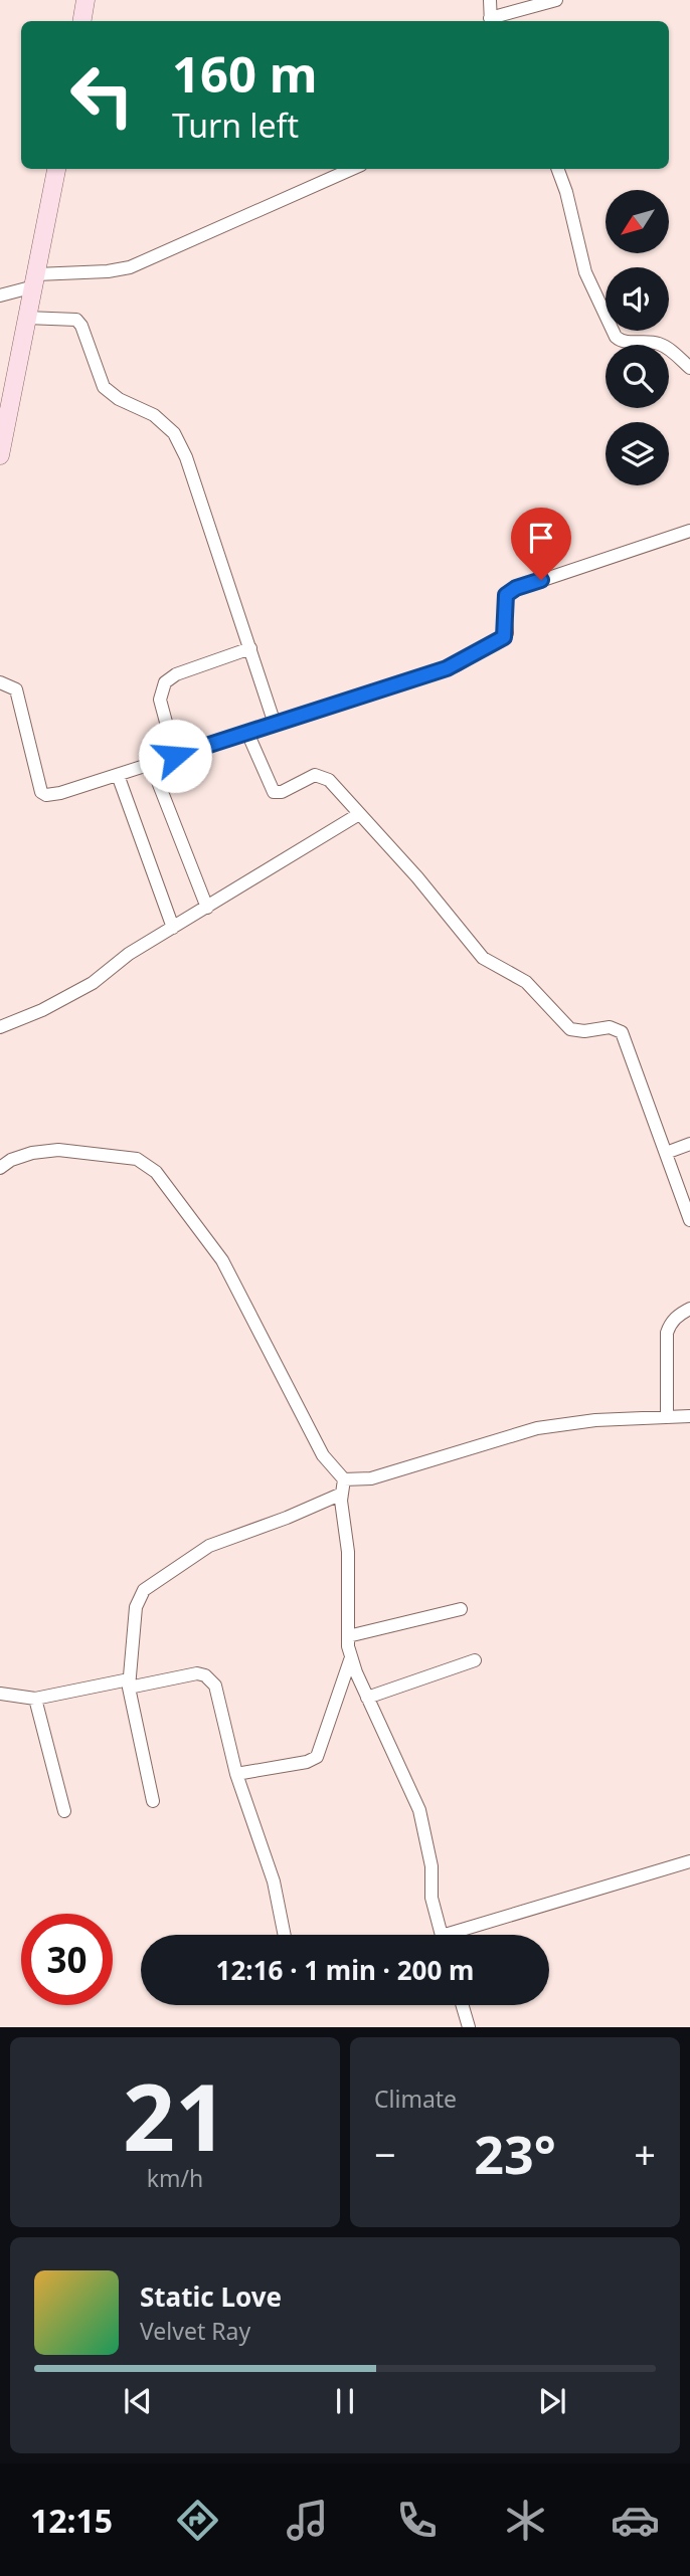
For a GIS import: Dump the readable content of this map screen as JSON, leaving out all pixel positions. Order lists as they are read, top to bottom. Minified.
{"north":"bottom left","page":{"turn":["160 m","Turn left"],"limit":"30","trip":"12:16 · 1 min · 200 m","tile":[["21","km/h"],"Climate"],"heat":["−","23°","+"],"song":["Static Love","Velvet Ray"],"tabs":"12:15"}}
